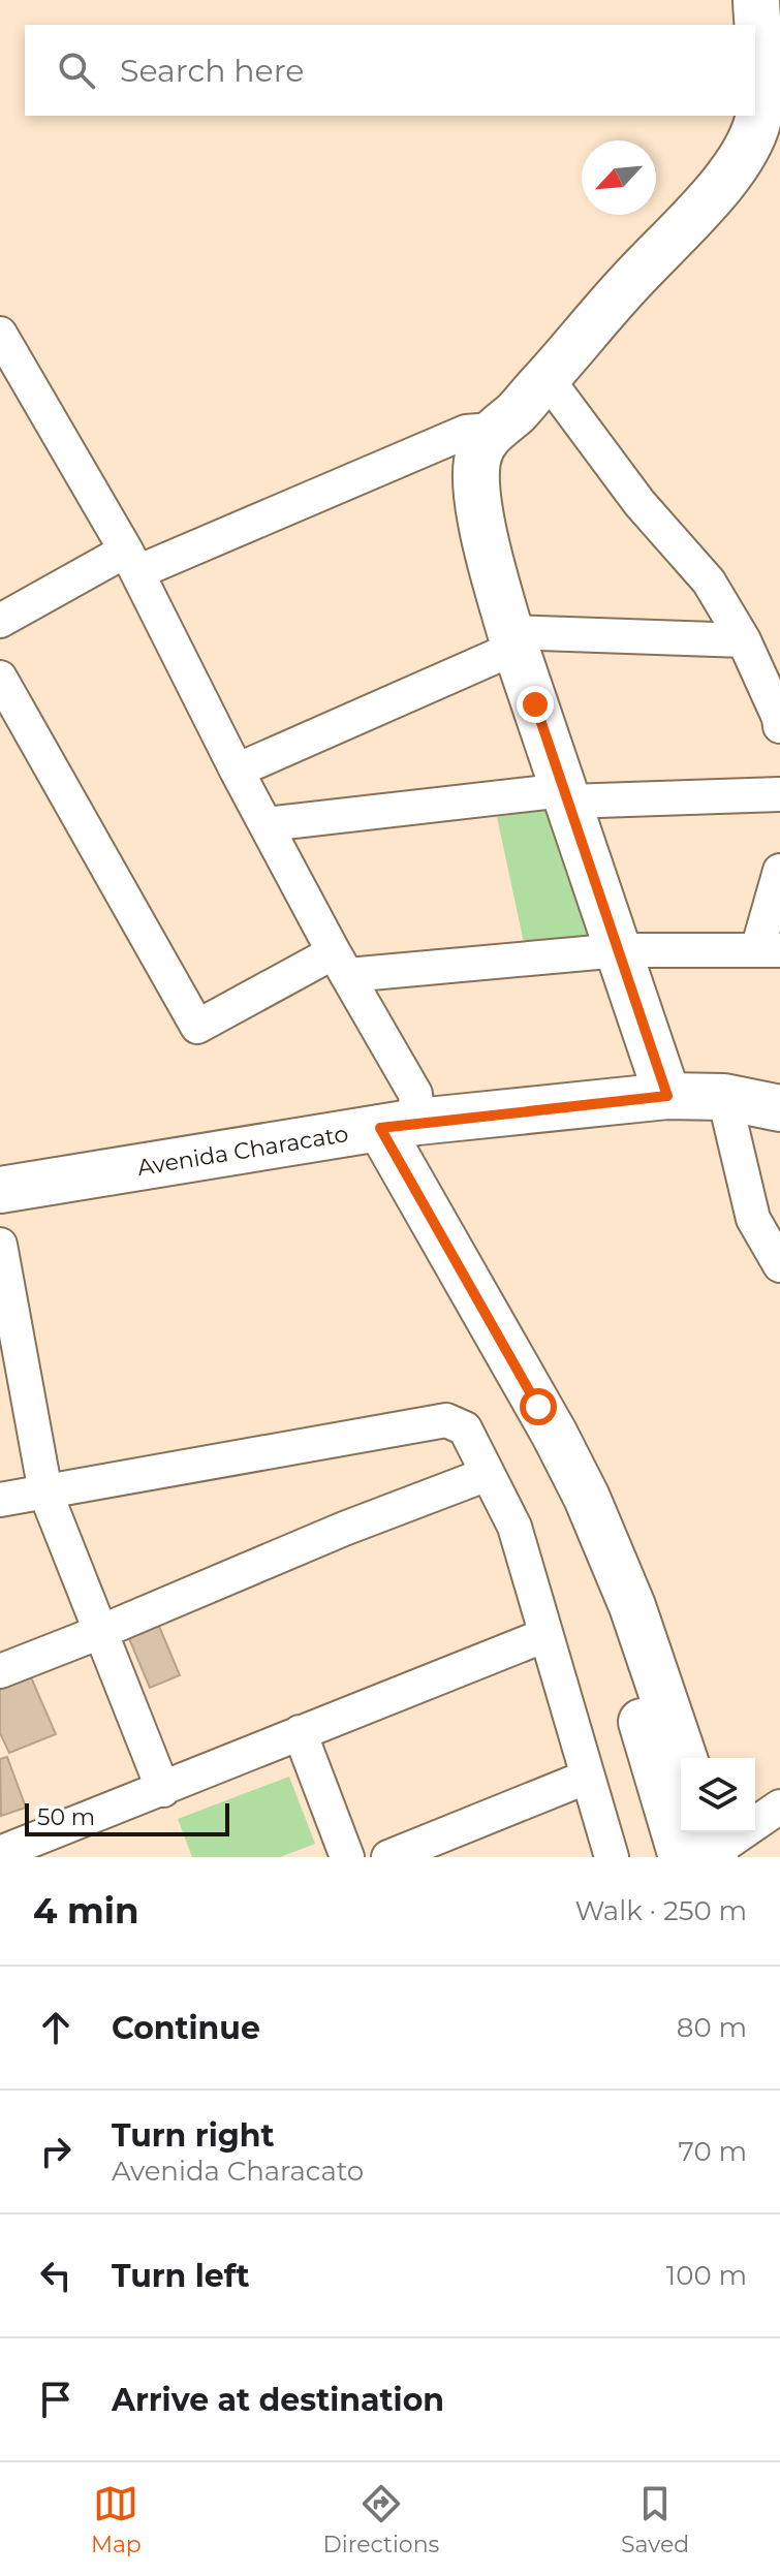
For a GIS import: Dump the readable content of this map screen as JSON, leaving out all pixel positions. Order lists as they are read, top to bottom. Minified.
{"streets":{"street":["Avenida Characato"]},"scale_bar":"50 m","north":"bottom left","page":{"search":"Search here","scale":"50 m","heading":["4 min","Walk · 250 m"],"list":[["Continue","80 m"],["Turn right","Avenida Characato","70 m"],["Turn left","100 m"],"Arrive at destination"],"nav":["Map","Directions","Saved"]}}
